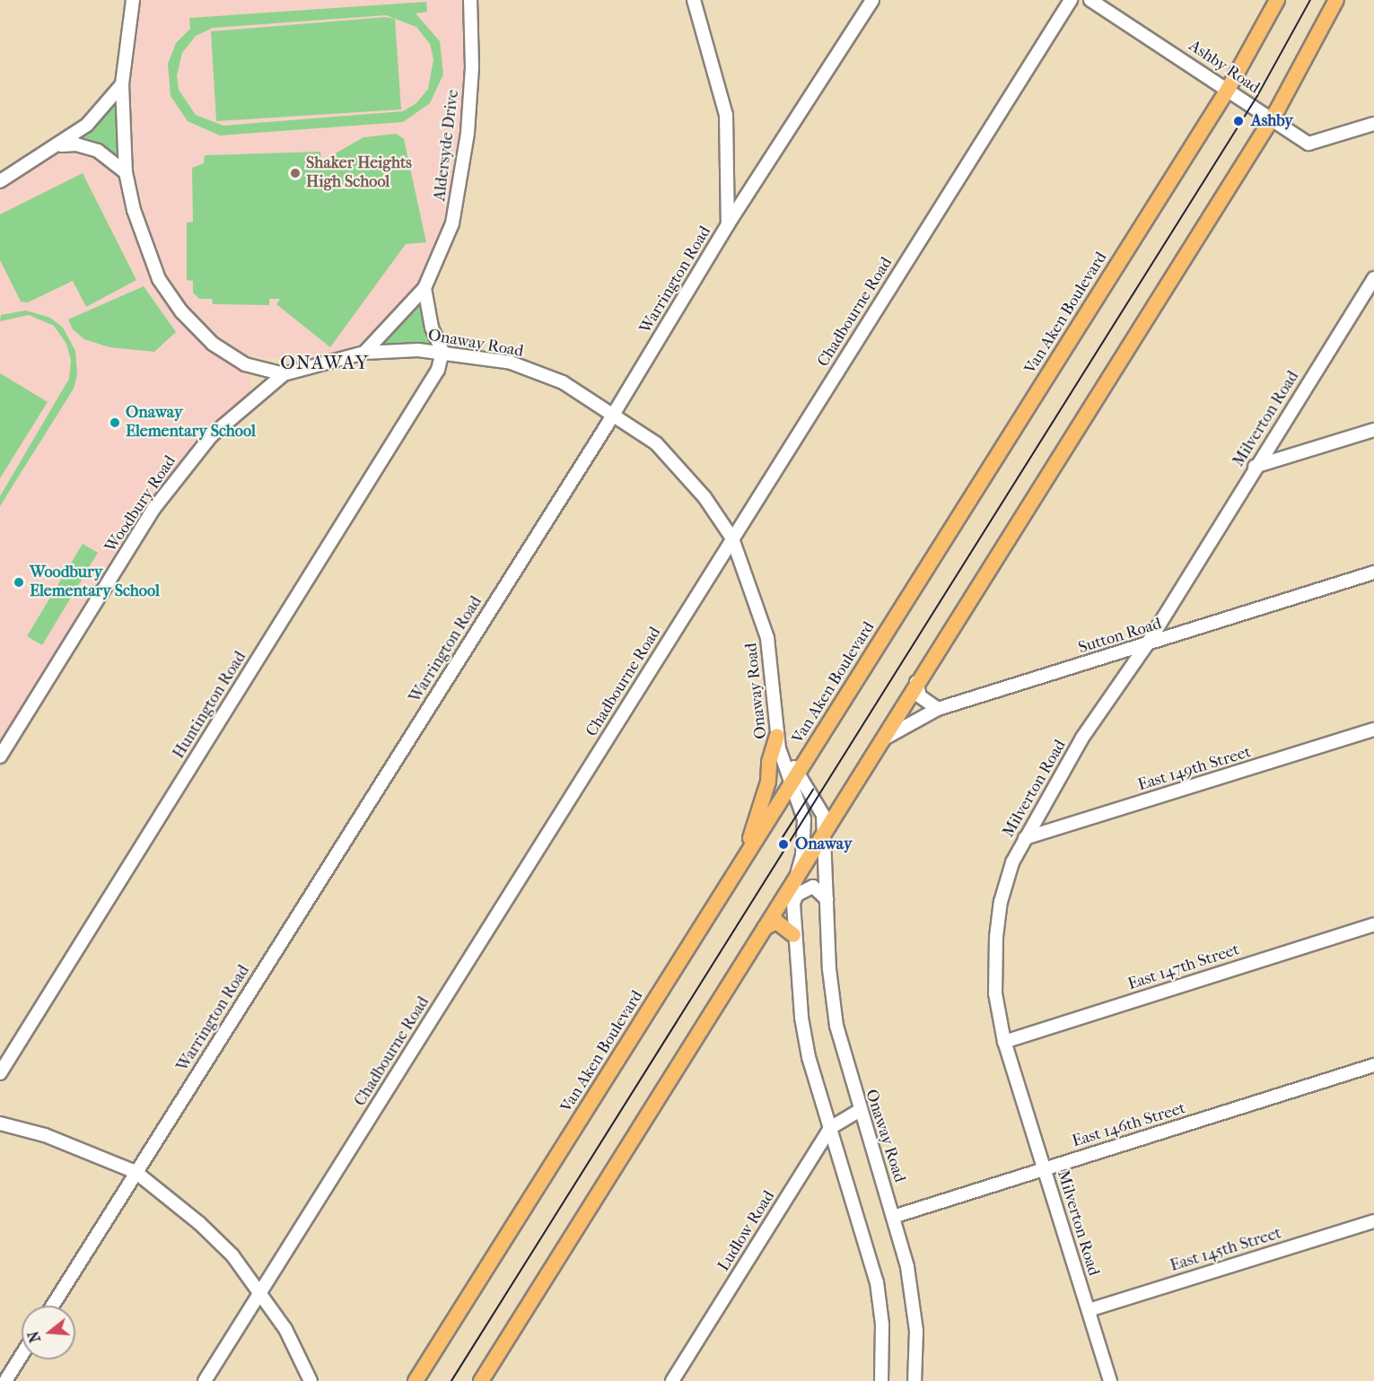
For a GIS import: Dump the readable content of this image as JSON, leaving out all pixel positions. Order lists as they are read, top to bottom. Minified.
{"streets":{"main road":["Van Aken Boulevard"],"street":["Ashby Road","Aldersyde Drive","Warrington Road","Chadbourne Road","Onaway Road","Milverton Road","Woodbury Road","Sutton Road","Huntington Road","East 149th Street","East 147th Street","East 146th Street","Ludlow Road","East 145th Street"]},"crossings":[["Ashby Road","Van Aken Boulevard"],["Aldersyde Drive","Onaway Road"],["Warrington Road","Onaway Road"],["Chadbourne Road","Onaway Road"],["Van Aken Boulevard","Onaway Road"],["Onaway Road","Woodbury Road"],["Onaway Road","Huntington Road"],["Onaway Road","East 146th Street"],["Onaway Road","Ludlow Road"],["Milverton Road","Sutton Road"],["Milverton Road","East 149th Street"],["Milverton Road","East 147th Street"],["Milverton Road","East 146th Street"],["Milverton Road","East 145th Street"]],"districts":["ONAWAY"],"places":["Ashby","Shaker Heights High School","Onaway Elementary School","Woodbury Elementary School","Onaway"],"north":"left"}
